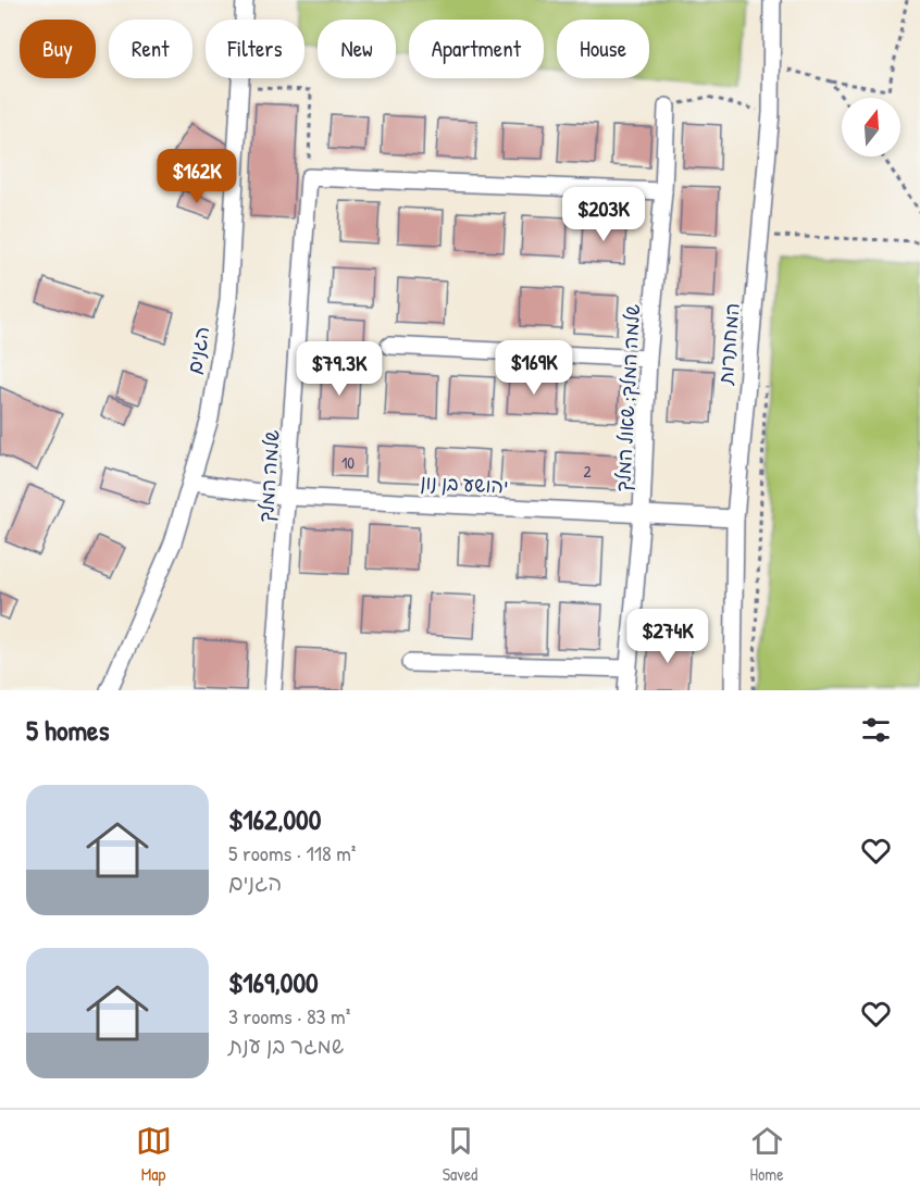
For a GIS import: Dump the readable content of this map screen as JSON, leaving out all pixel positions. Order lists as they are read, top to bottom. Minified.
{"streets":{"street":["המחתרות","הגנים","שלמה המלך; שאול המלך","שלמה המלך","יהושע בן נון"]},"crossings":[["המחתרות","יהושע בן נון"],["הגנים","יהושע בן נון"],["שלמה המלך; שאול המלך","יהושע בן נון"],["שלמה המלך","יהושע בן נון"]],"house_numbers":["10","2"],"north":"top","page":{"chip":["Buy","Rent","Filters","New","Apartment","House"],"price":["$162K","$203K","$169K","$79.3K","$274K"],"heading":"5 homes","list":[{"name":"$162,000","note":"5 rooms · 118 m² · הגנים"},{"name":"$169,000","note":"3 rooms · 83 m² · שמגר בן ענת"}],"tabs":["Map","Saved","Home"]}}
